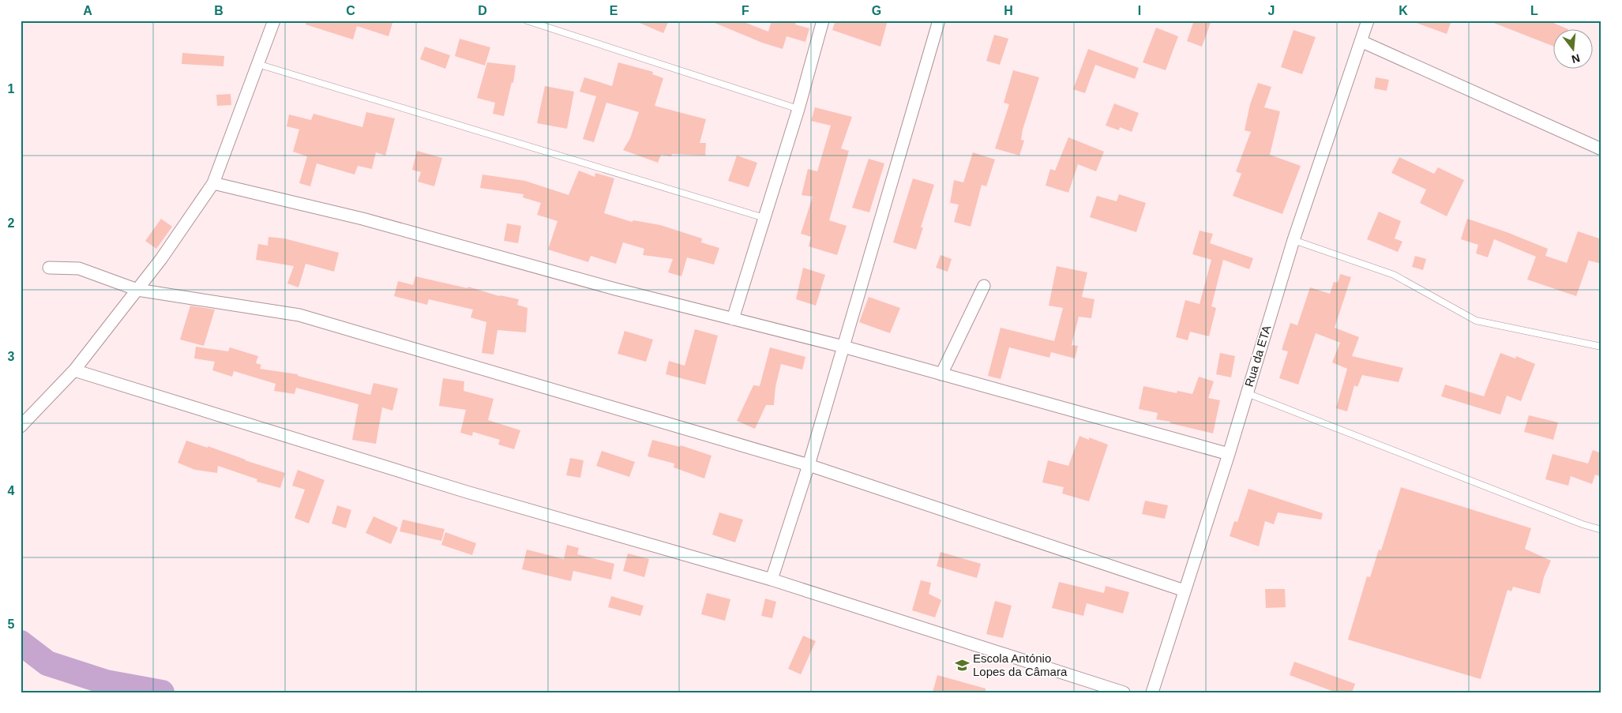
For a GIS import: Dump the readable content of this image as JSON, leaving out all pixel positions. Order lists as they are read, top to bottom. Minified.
{"streets":{"street":["Rua da ETA"]},"places":{"school or university":["Escola António Lopes da Câmara"]},"north":"bottom","grid":{"columns":["A","B","C","D","E","F","G","H","I","J","K","L"],"rows":["1","2","3","4","5"]}}
